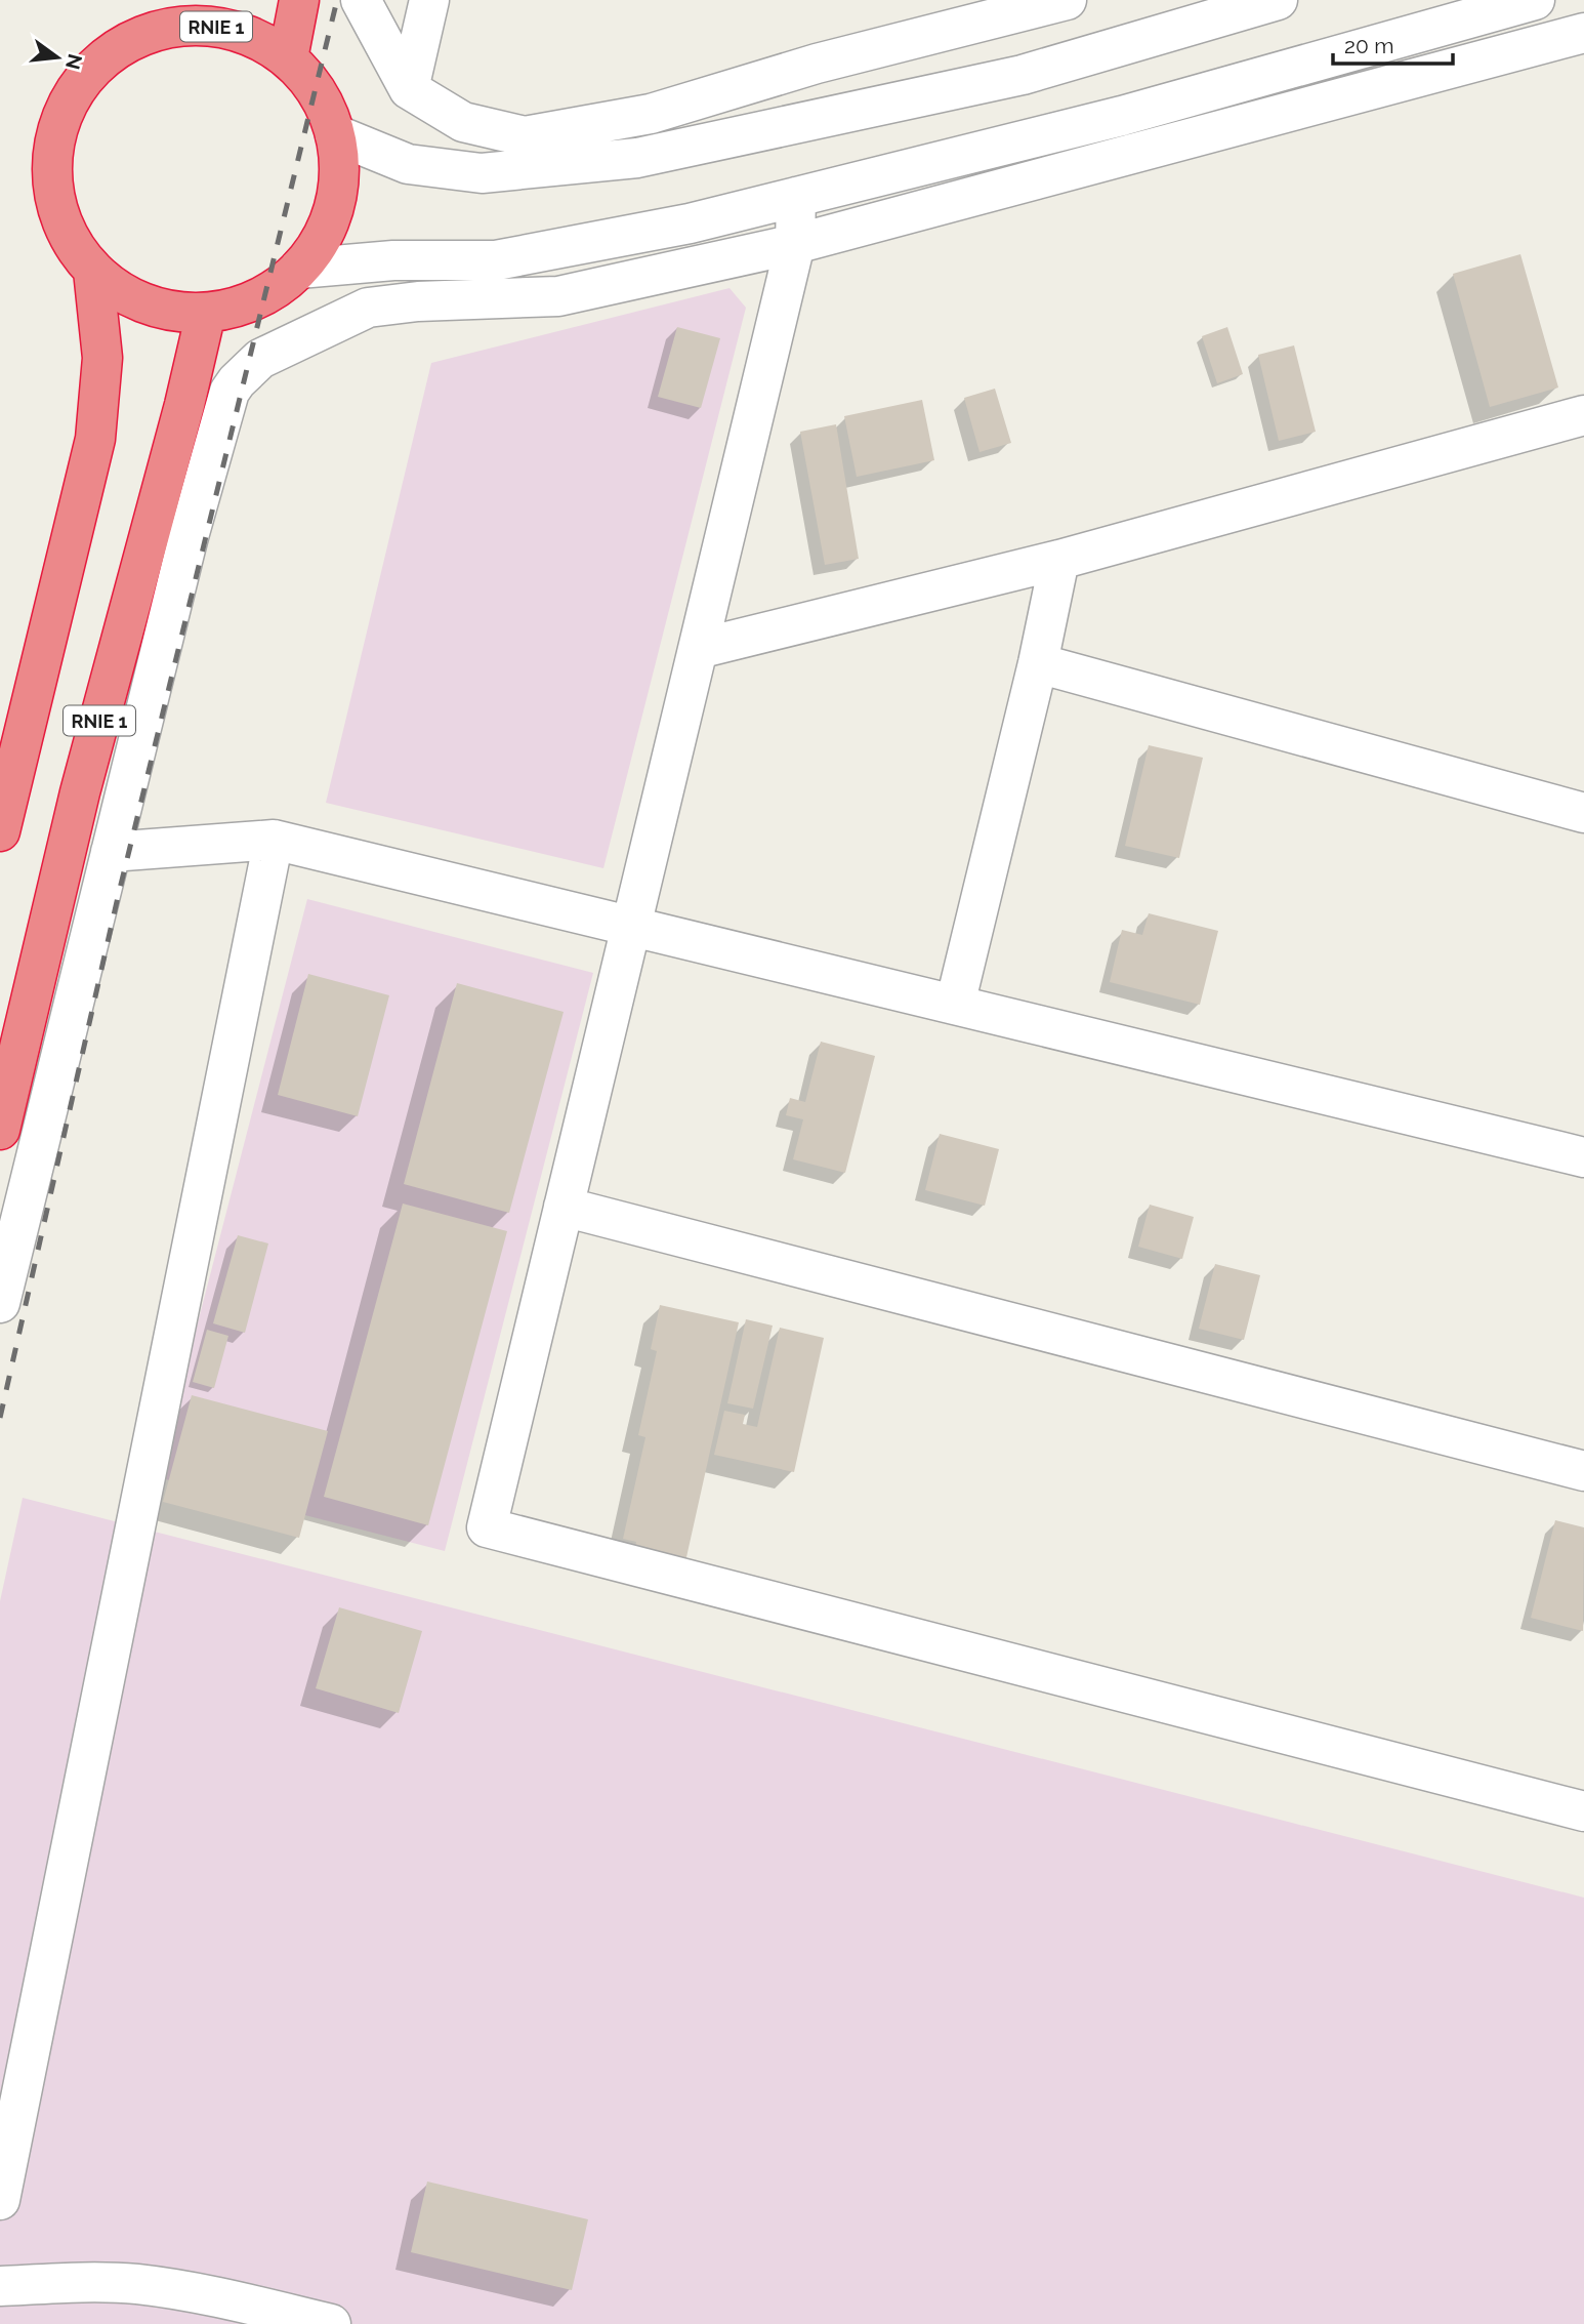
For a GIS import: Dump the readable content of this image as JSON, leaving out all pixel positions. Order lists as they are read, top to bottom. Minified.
{"streets":{"highway":["RNIE 1"]},"scale_bar":"20 m","north":"right"}
